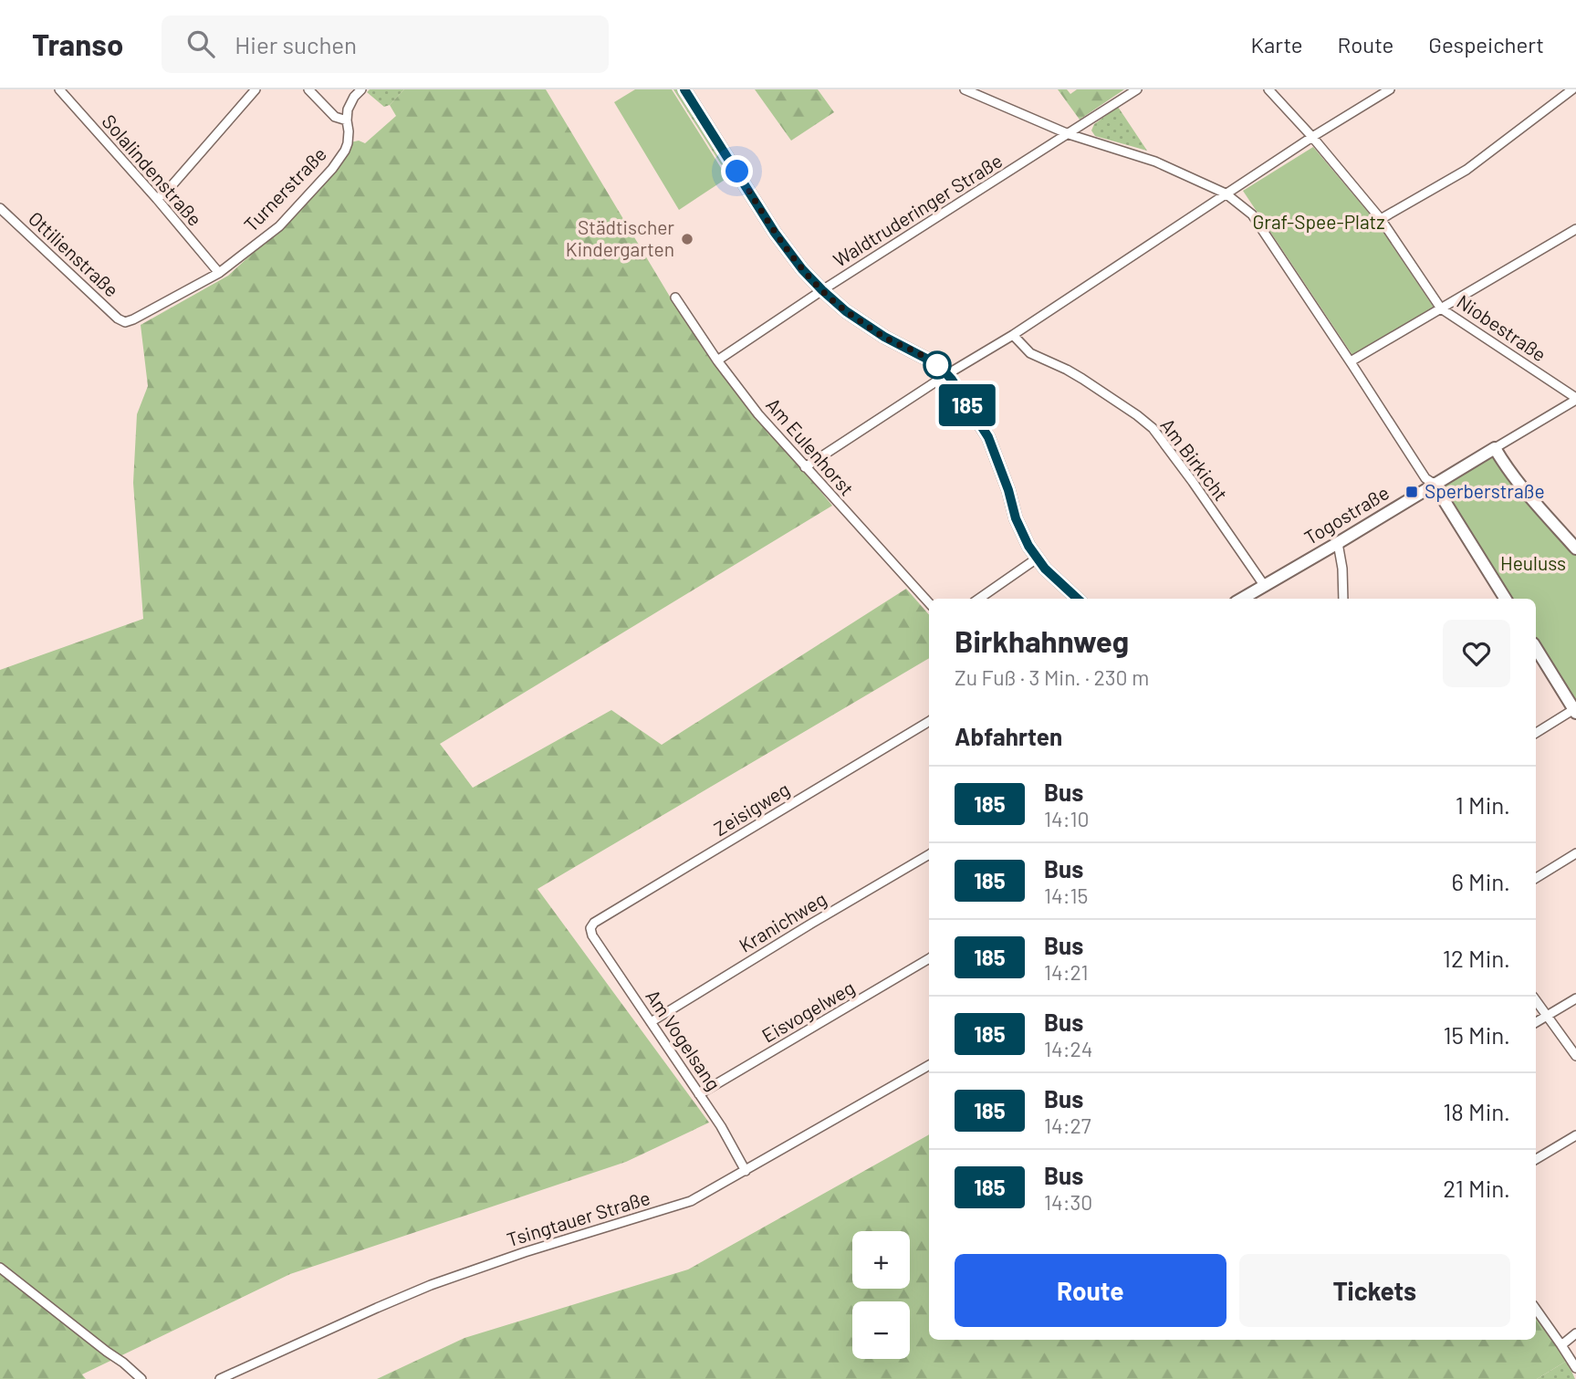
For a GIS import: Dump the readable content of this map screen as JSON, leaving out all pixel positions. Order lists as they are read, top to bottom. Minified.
{"streets":{"street":["Solalindenstraße","Turnerstraße","Waldtruderinger Straße","Ottilienstraße","Niobestraße","Am Eulenhorst","Am Birkicht","Togostraße","Zeisigweg","Kranichweg","Eisvogelweg","Am Vogelsang","Tsingtauer Straße"]},"crossings":[["Solalindenstraße","Turnerstraße"],["Turnerstraße","Ottilienstraße"],["Waldtruderinger Straße","Am Eulenhorst"],["Niobestraße","Togostraße"],["Am Birkicht","Togostraße"],["Zeisigweg","Am Vogelsang"],["Kranichweg","Am Vogelsang"],["Eisvogelweg","Am Vogelsang"],["Am Vogelsang","Tsingtauer Straße"]],"parks":["Graf-Spee-Platz","Heuluss"],"places":{"other":["Städtischer Kindergarten"],"transit":["Sperberstraße"]},"lines":["bus line 185"],"page":{"header":"Transo","search":"Hier suchen","nav":["Karte","Route","Gespeichert"],"on_map":"185","heading":[["Birkhahnweg","Zu Fuß · 3 Min. · 230 m"],"Abfahrten"],"list":[{"mark":"185","name":"Bus","note":"14:10","value":"1 Min."},{"mark":"185","name":"Bus","note":"14:15","value":"6 Min."},{"mark":"185","name":"Bus","note":"14:21","value":"12 Min."},{"mark":"185","name":"Bus","note":"14:24","value":"15 Min."},{"mark":"185","name":"Bus","note":"14:27","value":"18 Min."},{"mark":"185","name":"Bus","note":"14:30","value":"21 Min."}],"map_buttons":["+","−"],"buttons":["Route","Tickets"]}}
